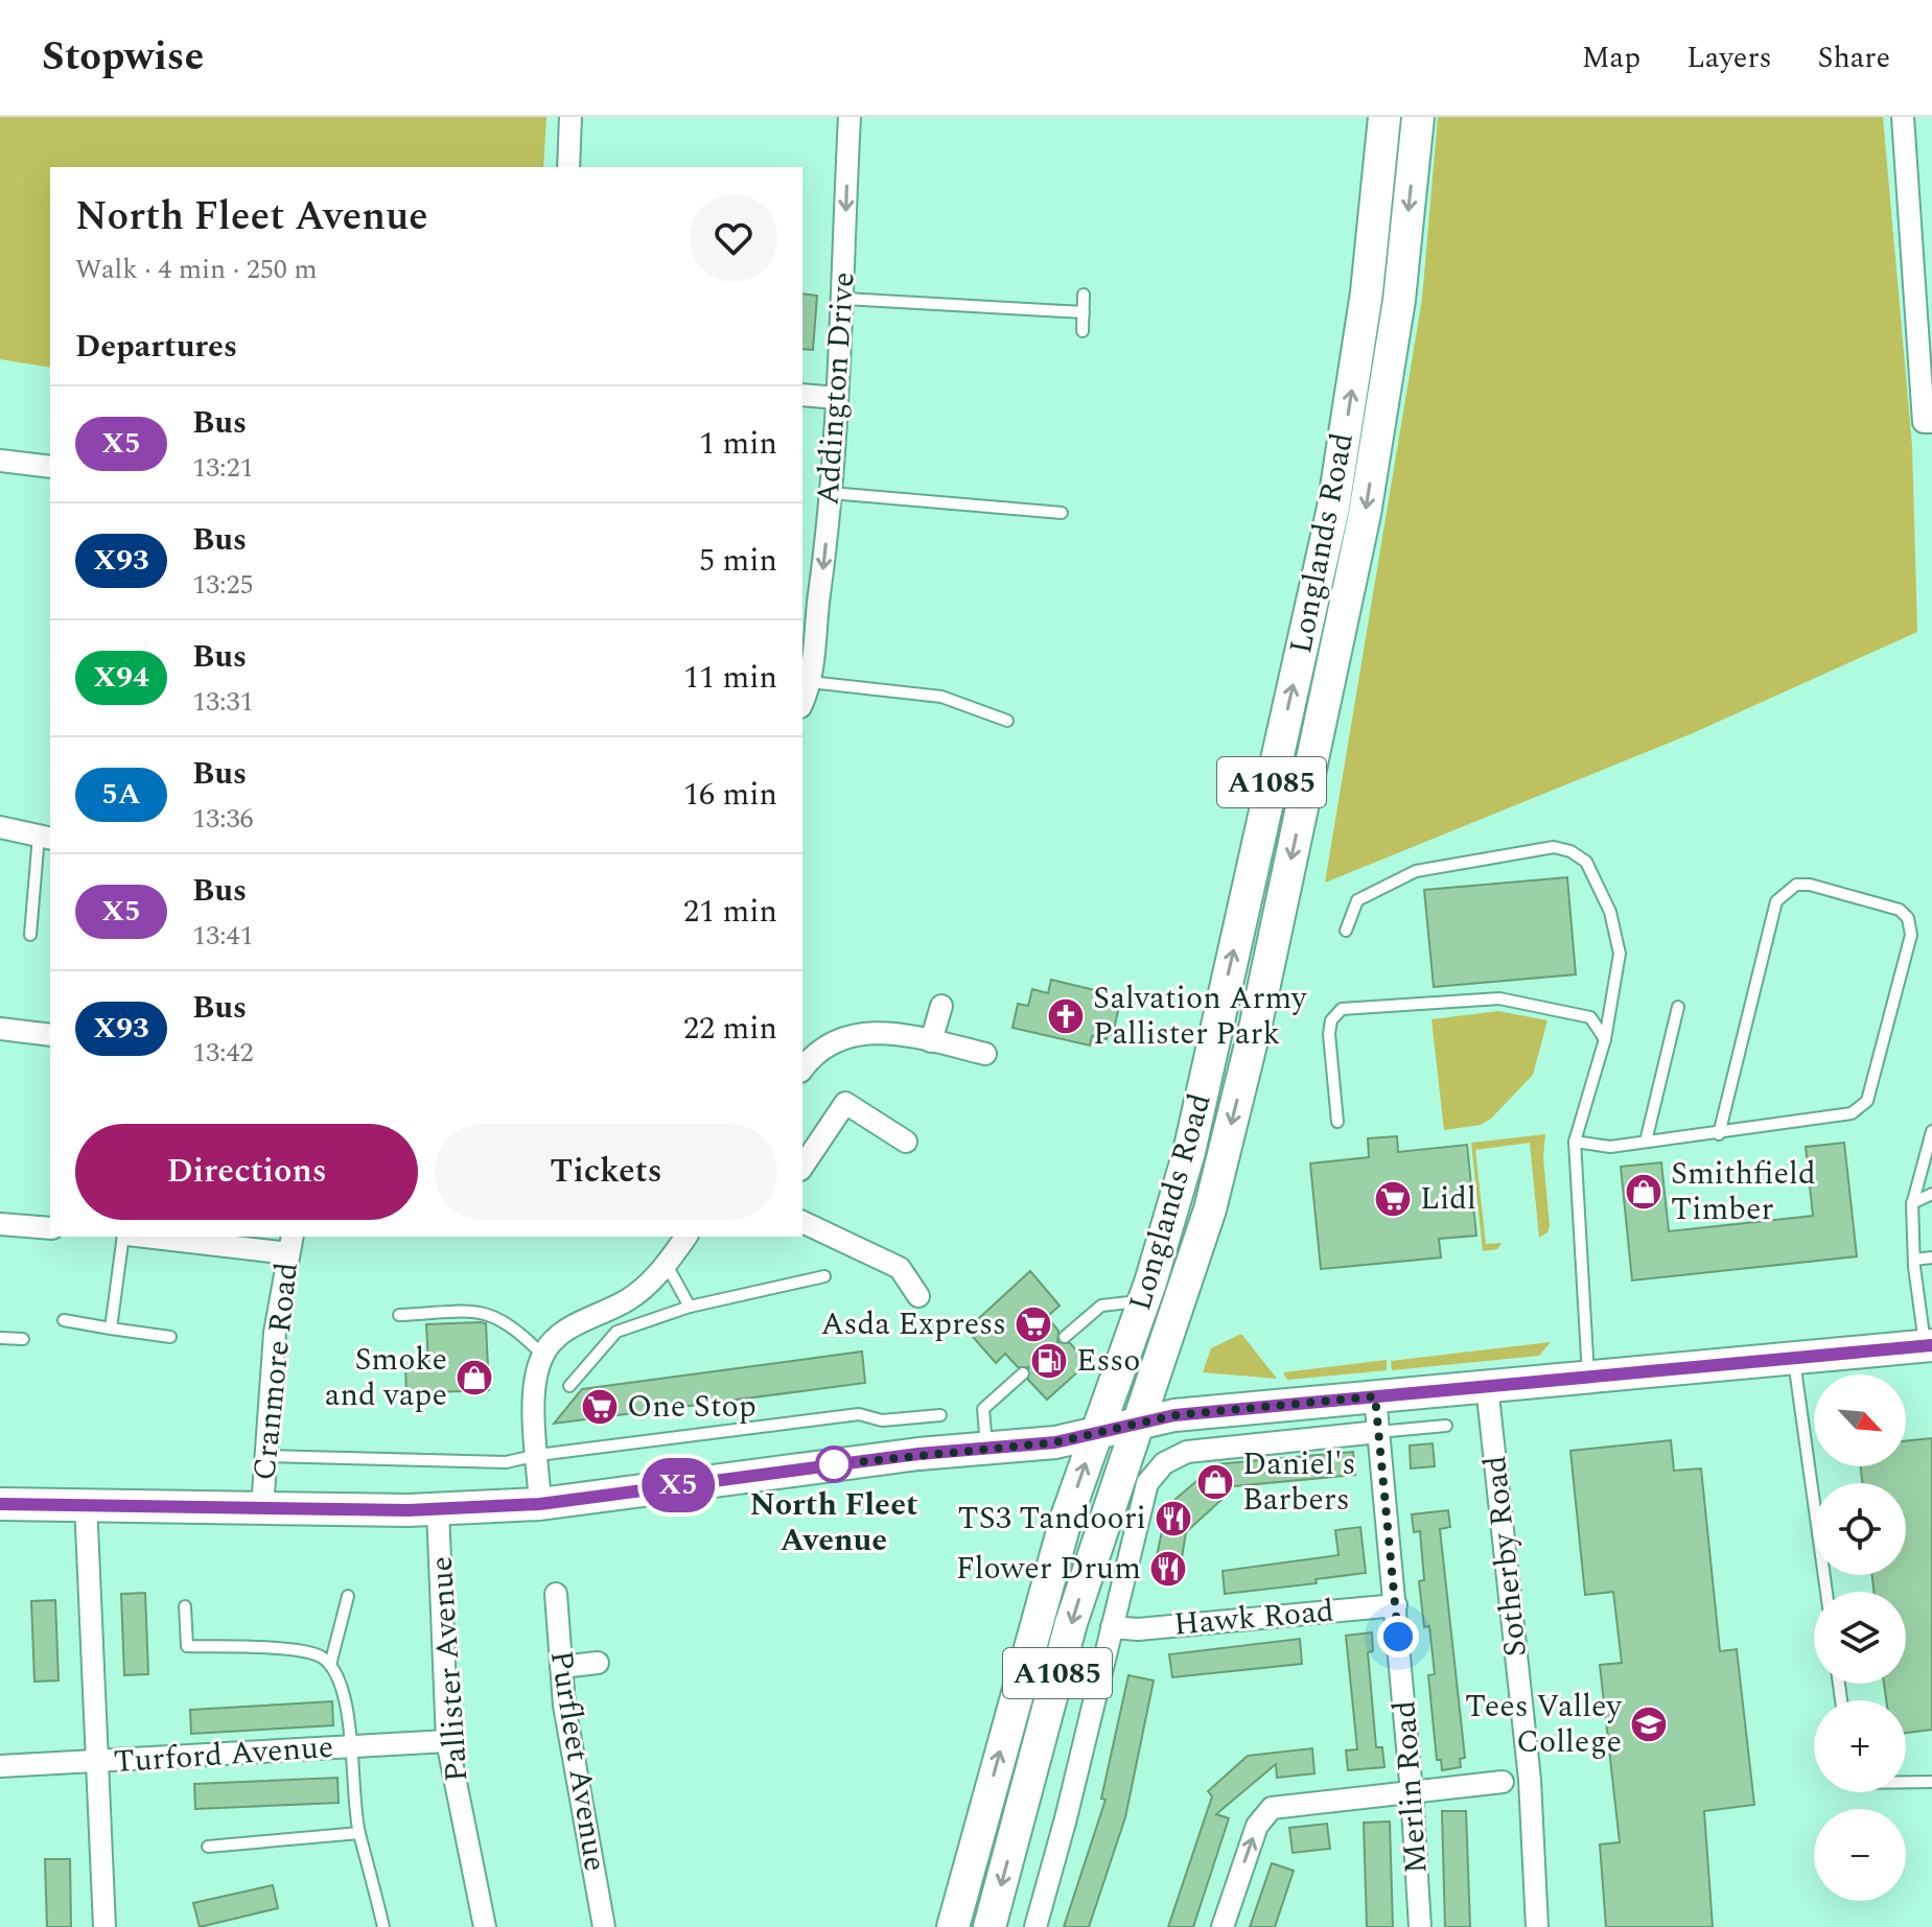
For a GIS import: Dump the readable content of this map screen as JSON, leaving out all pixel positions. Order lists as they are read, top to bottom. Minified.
{"streets":{"main road":["Longlands Road","A1085"],"street":["Addington Drive","Cranmore Road","Sotherby Road","Hawk Road","Pallister Avenue","Turford Avenue","Purfleet Avenue","Merlin Road"]},"crossings":[["Hawk Road","Merlin Road"],["Pallister Avenue","Turford Avenue"]],"one_way":["Addington Drive"],"places":{"church":["Salvation Army Pallister Park"],"shop":["Smithfield Timber","Smoke and vape","Daniel's Barbers"],"supermarket":["Lidl","Asda Express","One Stop"],"fuel station":["Esso"],"other":["North Fleet Avenue"],"restaurant":["TS3 Tandoori","Flower Drum"],"school or university":["Tees Valley College"]},"lines":["bus line X5"],"north":"bottom right","page":{"header":"Stopwise","nav":["Map","Layers","Share"],"on_map":"X5","heading":[["North Fleet Avenue","Walk · 4 min · 250 m"],"Departures"],"list":[{"mark":"X5","name":"Bus","note":"13:21","value":"1 min"},{"mark":"X93","name":"Bus","note":"13:25","value":"5 min"},{"mark":"X94","name":"Bus","note":"13:31","value":"11 min"},{"mark":"5A","name":"Bus","note":"13:36","value":"16 min"},{"mark":"X5","name":"Bus","note":"13:41","value":"21 min"},{"mark":"X93","name":"Bus","note":"13:42","value":"22 min"}],"buttons":["Directions","Tickets"],"map_buttons":["+","−"]}}
